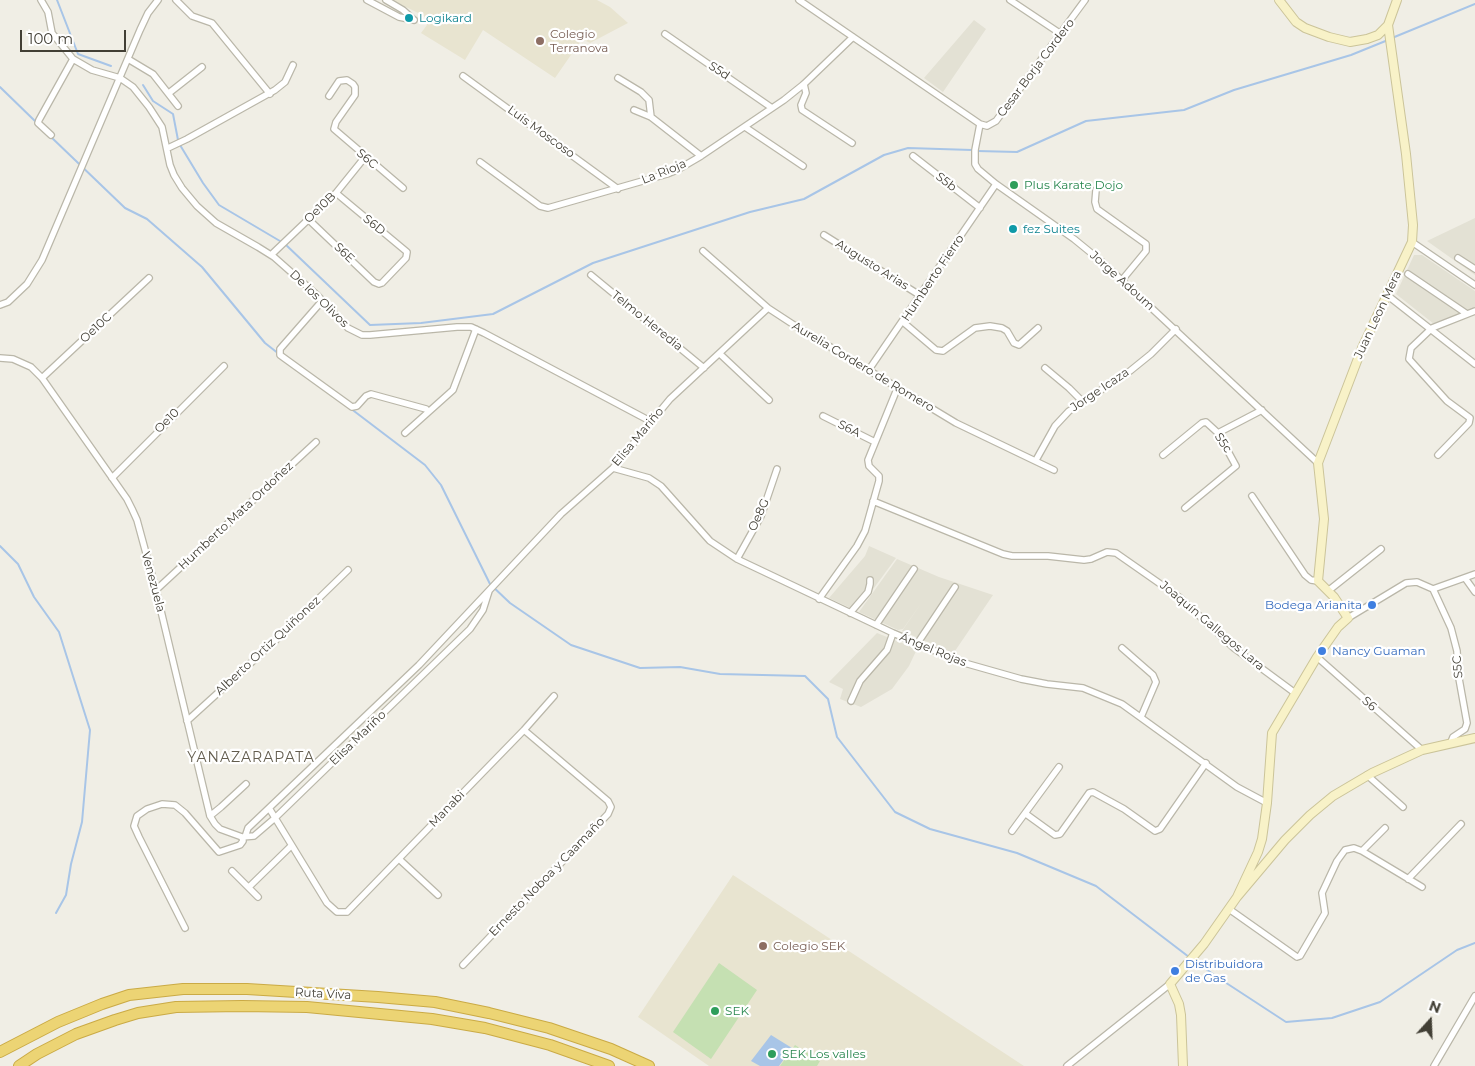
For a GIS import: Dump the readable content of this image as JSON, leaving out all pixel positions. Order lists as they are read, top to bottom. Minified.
{"streets":{"highway":["Ruta Viva"],"street":["Cesar Borja Cordero","S5d","Luis Moscoso","S6C","La Rioja","S5b","Oe10B","S6D","S6E","Augusto Arias","Humberto Fierro","Jorge Adoum","De los Olivos","Juan Leon Mera","Telmo Heredia","Oe10C","Aurelia Cordero de Romero","Jorge Icaza","Oe10","S6A","Elisa Mariño","S5c","Oe8G","Humberto Mata Ordoñez","Venezuela","Joaquín Gallegos Lara","Alberto Ortiz Quiñonez","Ángel Rojas","S5C","S6","Manabi","Ernesto Noboa y Caamaño"]},"crossings":[["Cesar Borja Cordero","Jorge Adoum"],["S5d","La Rioja"],["Luis Moscoso","La Rioja"],["S6C","Oe10B"],["S5b","Humberto Fierro"],["Oe10B","S6D"],["Oe10B","S6E"],["Oe10B","De los Olivos"],["S6D","S6E"],["Augusto Arias","Humberto Fierro"],["Humberto Fierro","Jorge Adoum"],["Humberto Fierro","Aurelia Cordero de Romero"],["Jorge Adoum","Juan Leon Mera"],["Jorge Adoum","Jorge Icaza"],["De los Olivos","Elisa Mariño"],["Telmo Heredia","Elisa Mariño"],["Oe10C","Venezuela"],["Aurelia Cordero de Romero","Jorge Icaza"],["Aurelia Cordero de Romero","Elisa Mariño"],["Oe10","Venezuela"],["Elisa Mariño","Ángel Rojas"],["Oe8G","Ángel Rojas"],["Humberto Mata Ordoñez","Venezuela"],["Venezuela","Alberto Ortiz Quiñonez"],["Manabi","Ernesto Noboa y Caamaño"]],"districts":["YANAZARAPATA"],"places":["Logikard","Colegio Terranova","Plus Karate Dojo","fez Suites","Bodega Arianita","Nancy Guaman","Colegio SEK","Distribuidora de Gas","SEK","SEK Los valles"],"scale_bar":"100 m","north":"top"}
